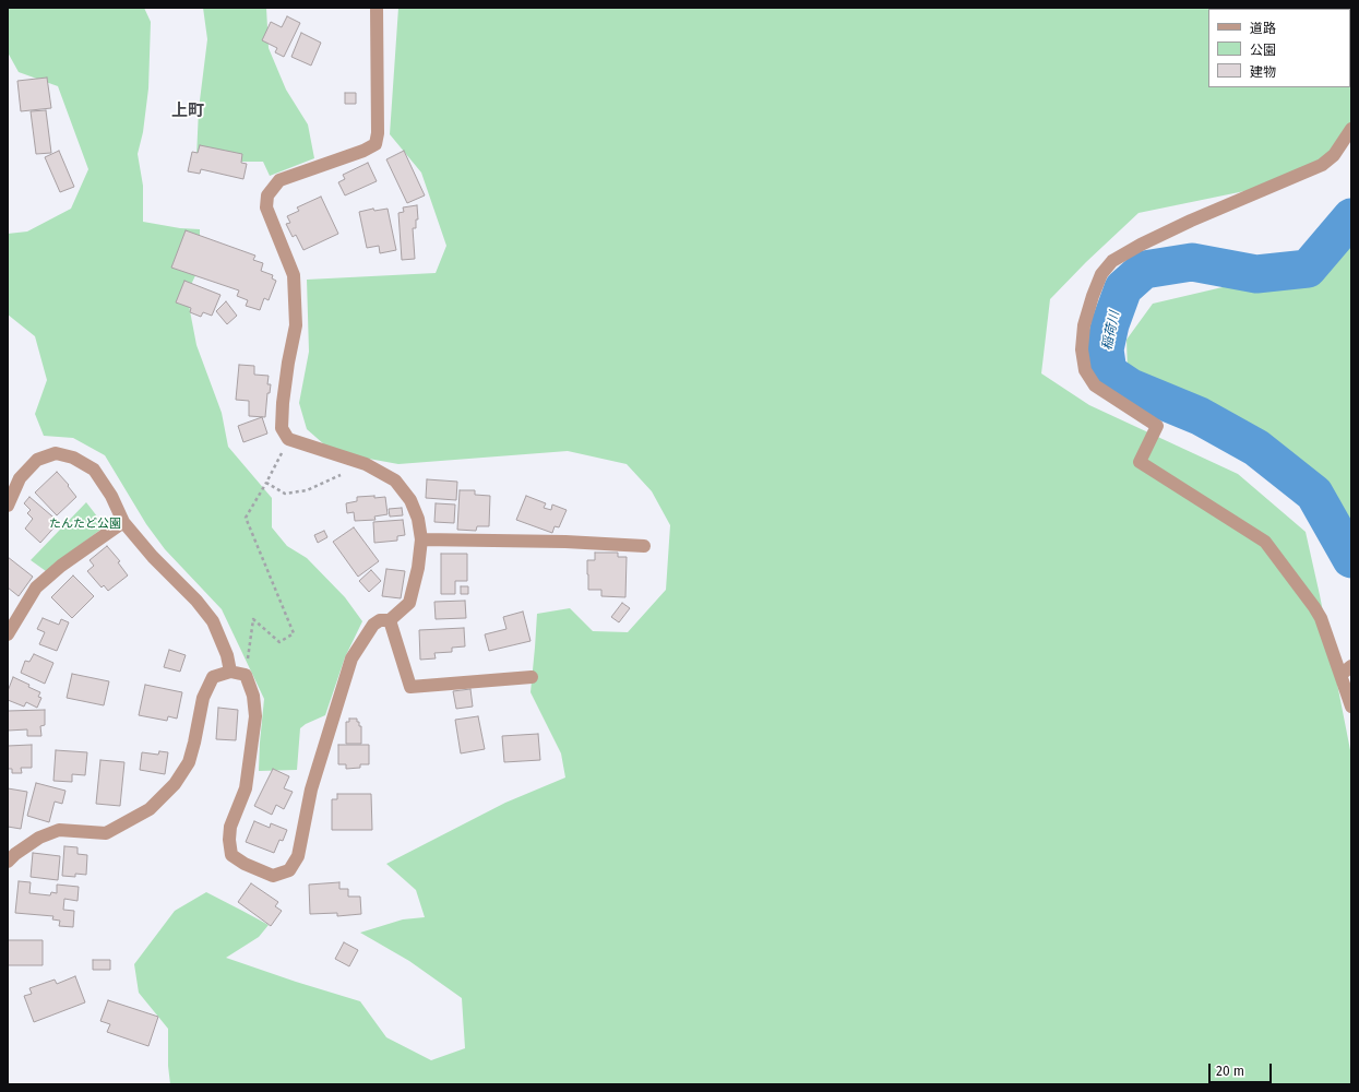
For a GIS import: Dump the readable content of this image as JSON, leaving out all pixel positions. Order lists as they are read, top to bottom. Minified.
{"districts":["上町"],"water":["稲荷川"],"parks":["たんたど公園"],"legend":["道路","公園","建物"],"scale_bar":"20 m"}
